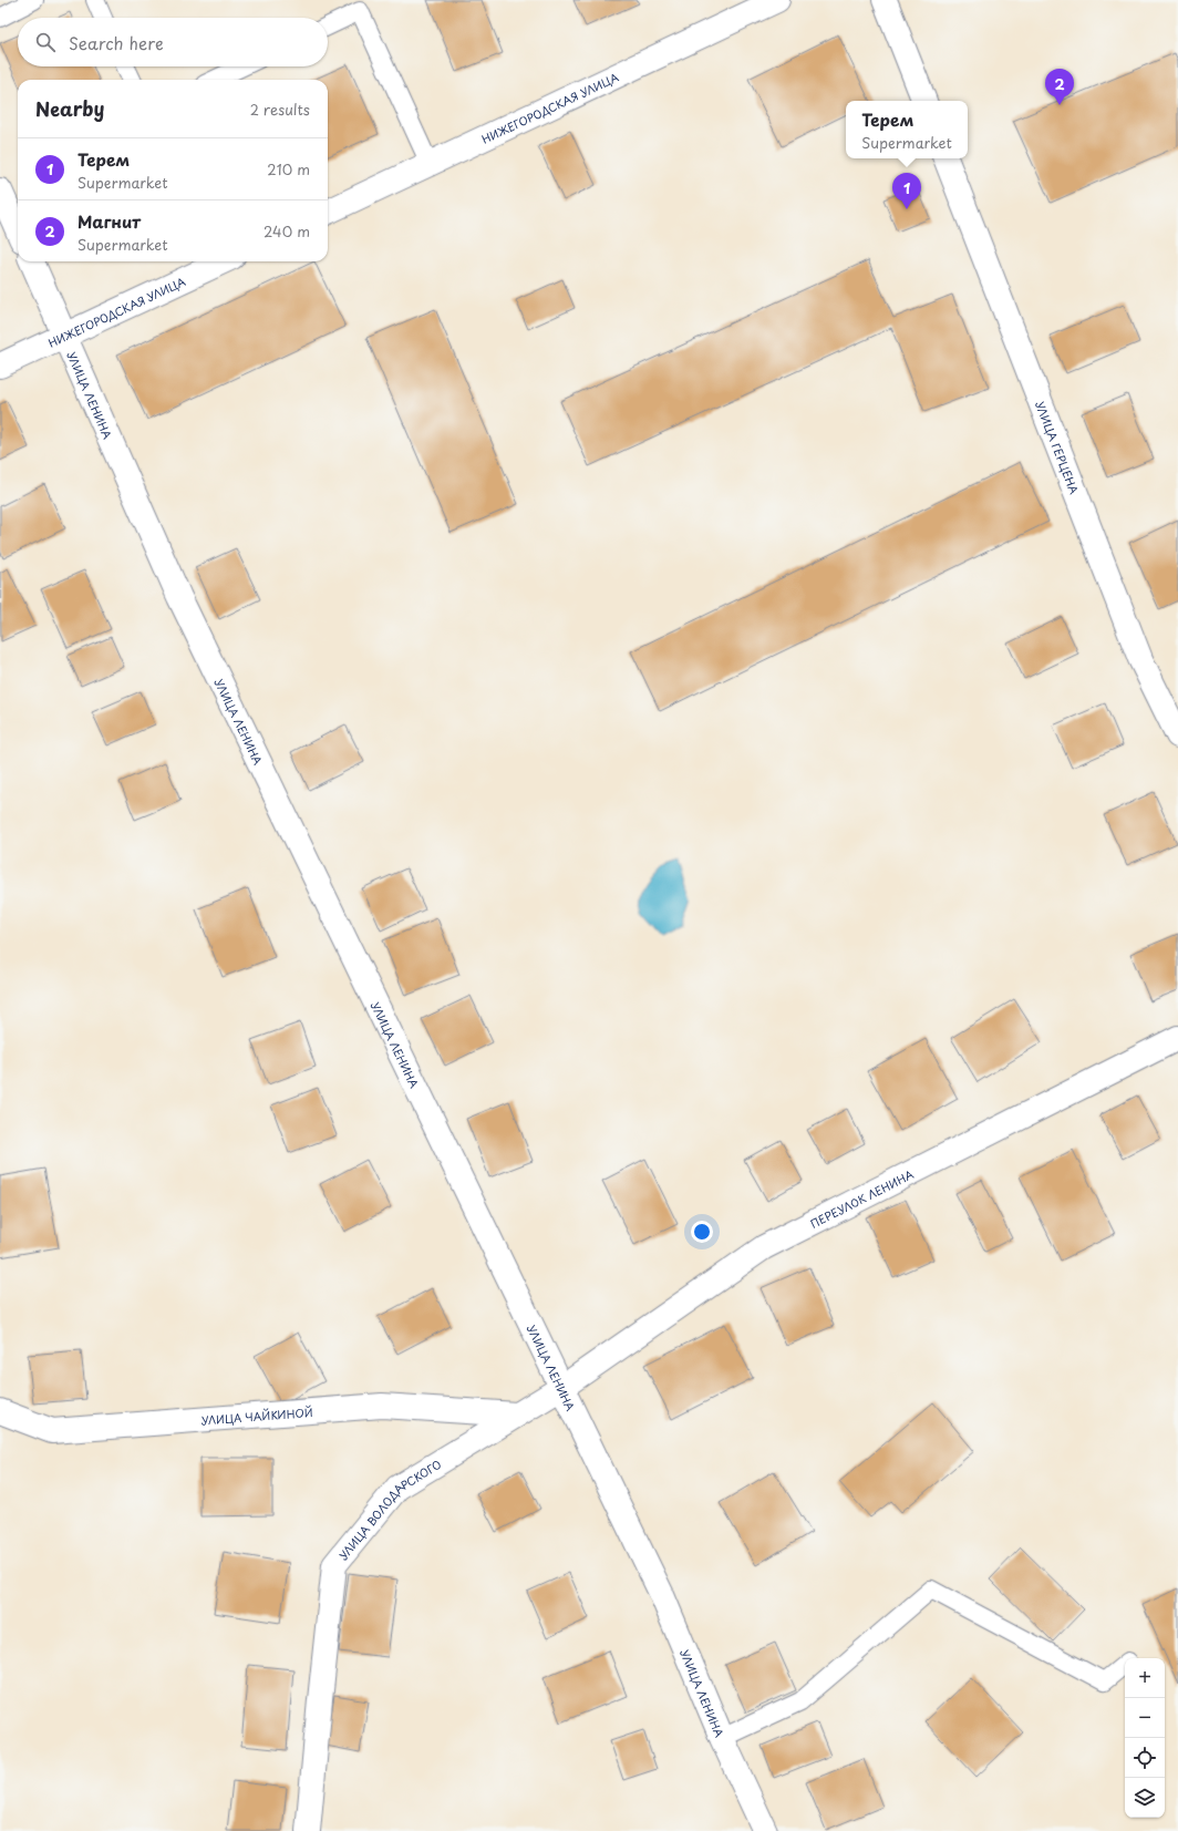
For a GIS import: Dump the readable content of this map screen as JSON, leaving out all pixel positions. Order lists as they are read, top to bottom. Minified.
{"streets":{"street":["НИЖЕГОРОДСКАЯ УЛИЦА","УЛИЦА ЛЕНИНА","УЛИЦА ГЕРЦЕНА","ПЕРЕУЛОК ЛЕНИНА","УЛИЦА ЧАЙКИНОЙ","УЛИЦА ВОЛОДАРСКОГО"]},"crossings":[["НИЖЕГОРОДСКАЯ УЛИЦА","УЛИЦА ЛЕНИНА"],["УЛИЦА ЛЕНИНА","ПЕРЕУЛОК ЛЕНИНА"],["УЛИЦА ЛЕНИНА","УЛИЦА ВОЛОДАРСКОГО"],["ПЕРЕУЛОК ЛЕНИНА","УЛИЦА ВОЛОДАРСКОГО"],["УЛИЦА ЧАЙКИНОЙ","УЛИЦА ВОЛОДАРСКОГО"]],"page":{"search":"Search here","pins":["2","1"],"heading":["Nearby","2 results"],"popup":["Терем","Supermarket"],"list":[{"mark":"1","name":"Терем","note":"Supermarket","value":"210 m"},{"mark":"2","name":"Магнит","note":"Supermarket","value":"240 m"}],"map_buttons":["+","−"]}}
